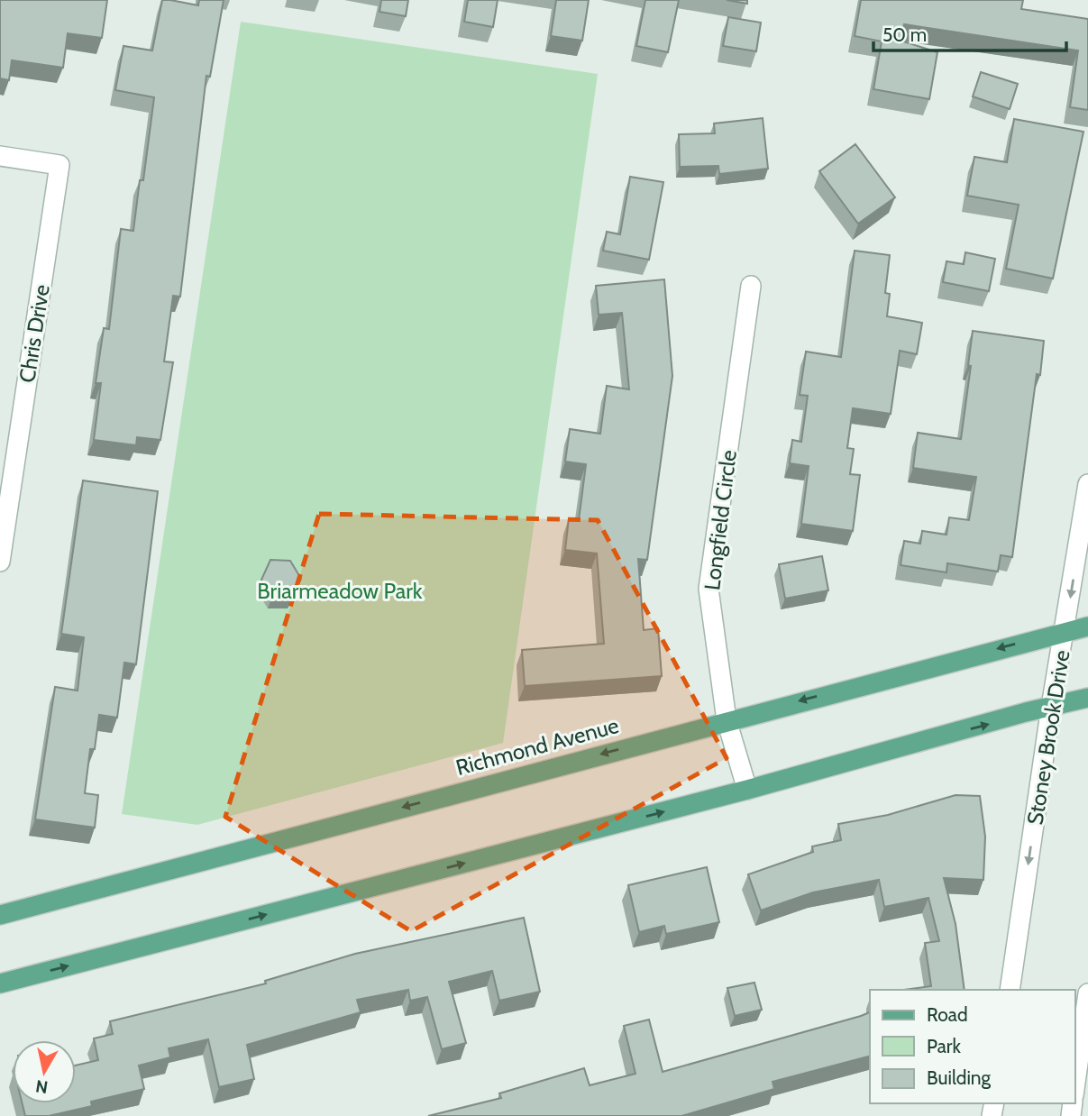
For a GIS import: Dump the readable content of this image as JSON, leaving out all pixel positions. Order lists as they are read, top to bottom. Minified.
{"streets":{"main road":["Richmond Avenue"],"street":["Chris Drive","Longfield Circle","Stoney Brook Drive"]},"crossings":[["Longfield Circle","Richmond Avenue"],["Stoney Brook Drive","Richmond Avenue"]],"one_way":["Stoney Brook Drive"],"parks":["Briarmeadow Park"],"legend":["Road","Park","Building"],"scale_bar":"50 m","north":"bottom"}
